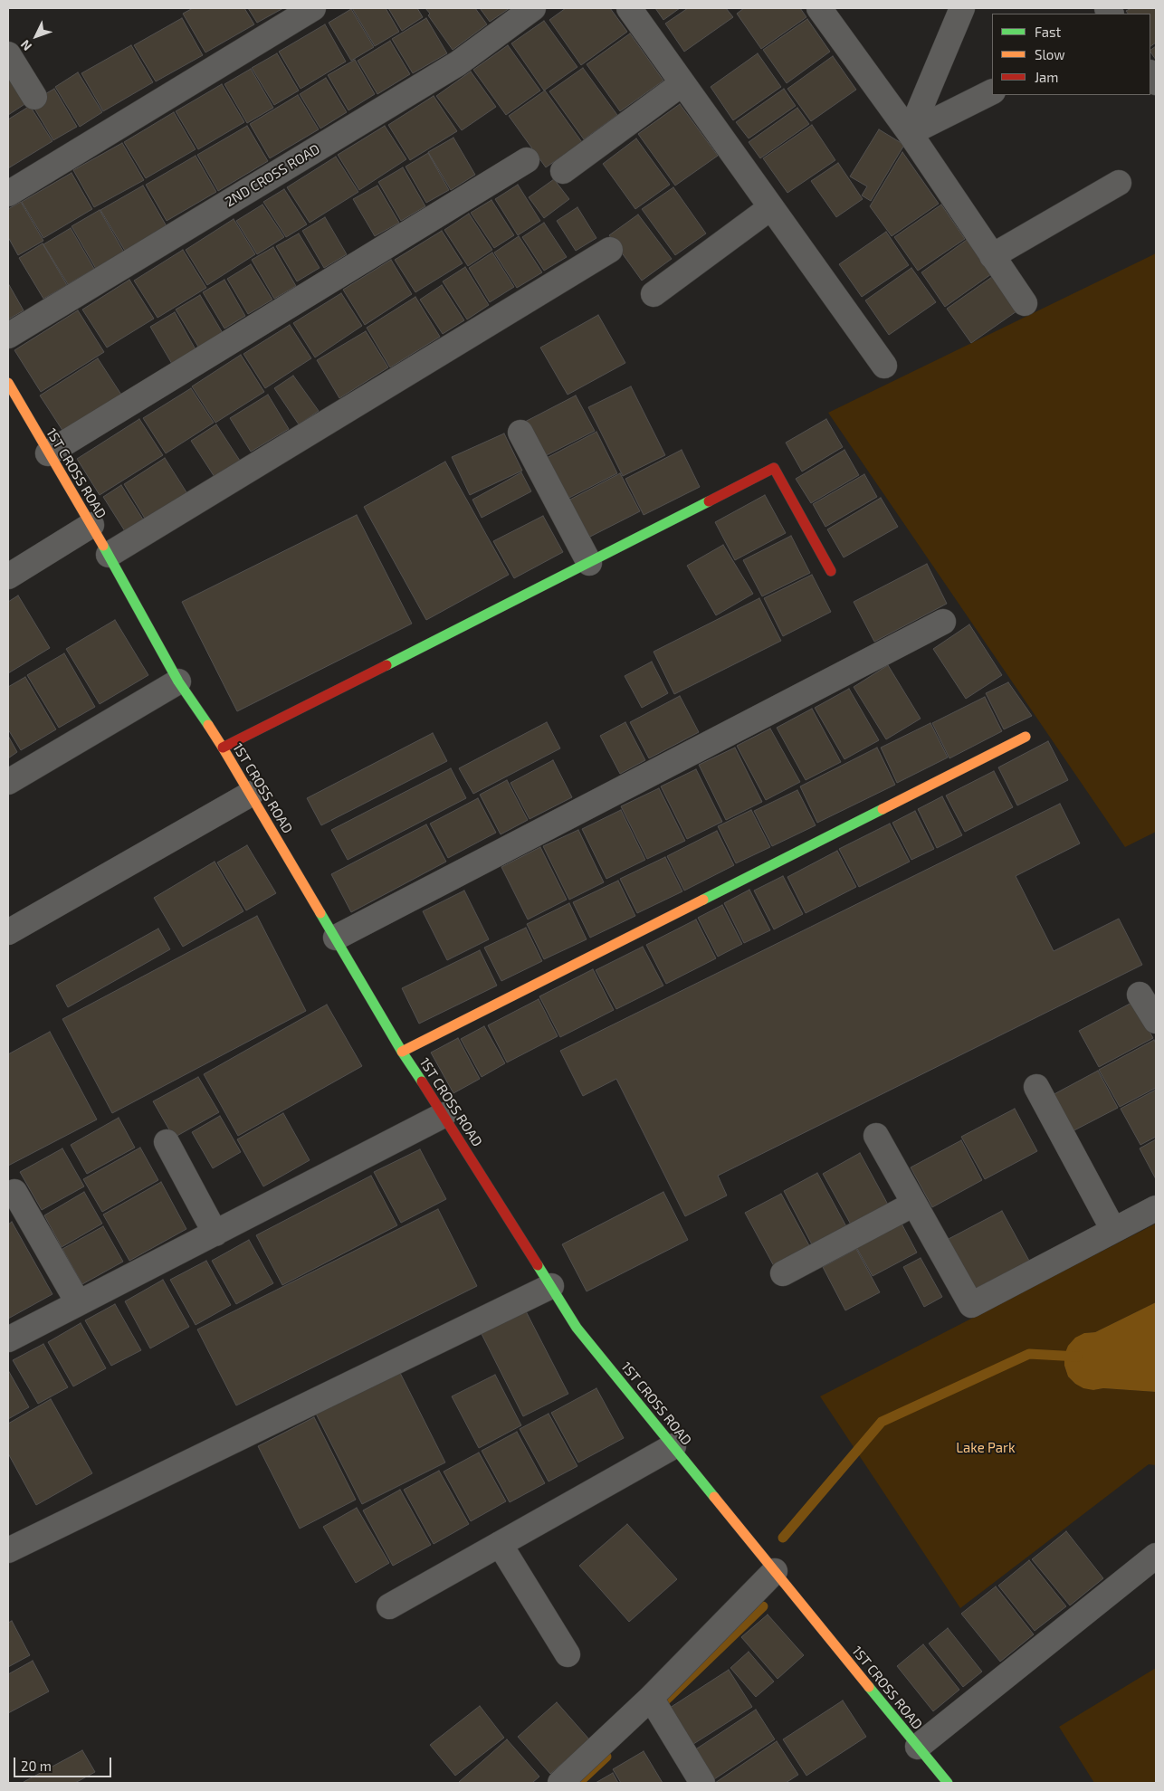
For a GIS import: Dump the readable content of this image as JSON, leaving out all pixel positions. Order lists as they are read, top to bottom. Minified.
{"streets":{"street":["2ND CROSS ROAD","1ST CROSS ROAD"]},"parks":["Lake Park"],"legend":["Fast","Slow","Jam"],"scale_bar":"20 m","north":"bottom left"}
